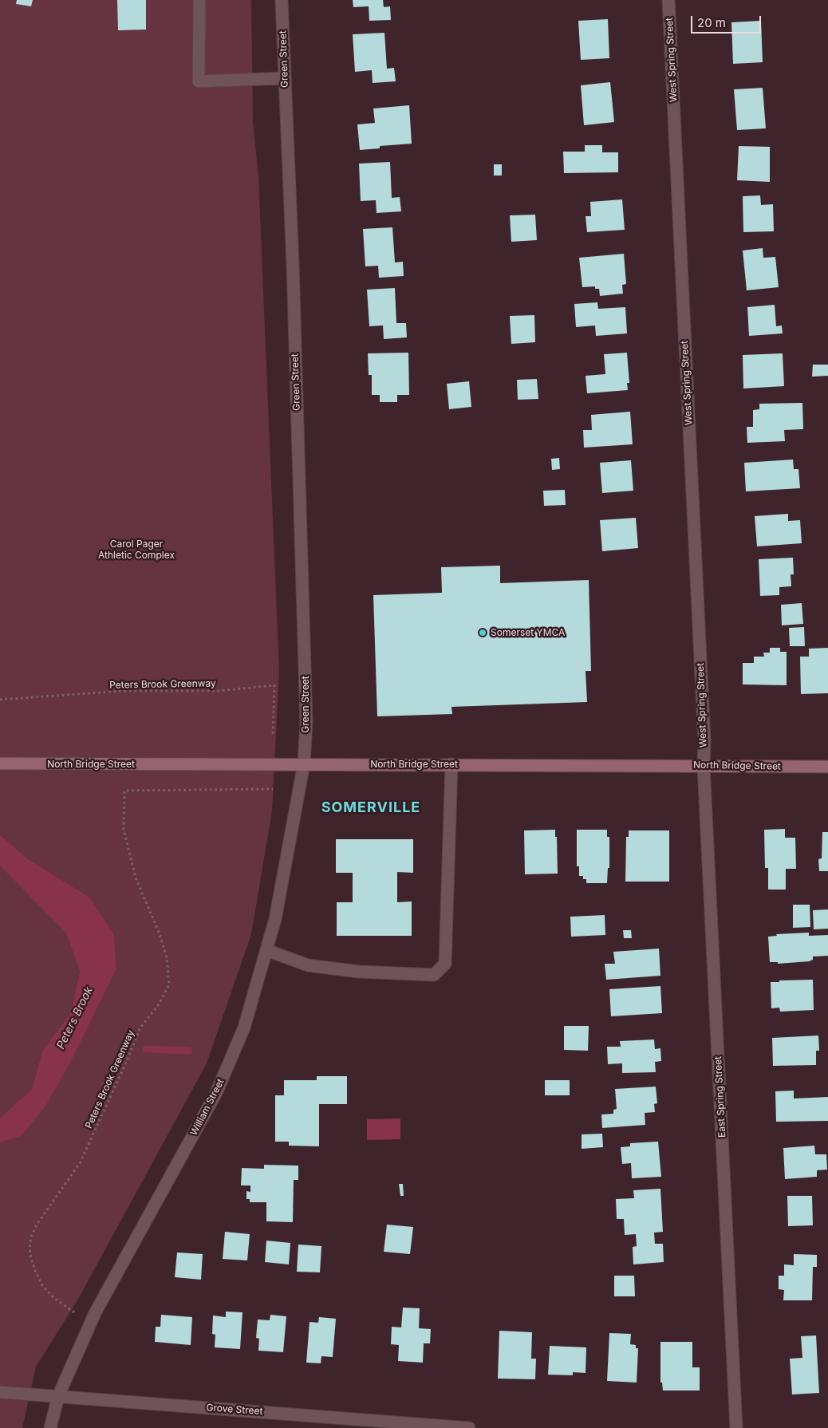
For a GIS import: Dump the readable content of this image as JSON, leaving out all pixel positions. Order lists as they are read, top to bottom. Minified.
{"streets":{"street":["Green Street","West Spring Street","North Bridge Street","East Spring Street","William Street","Grove Street"],"path":["Peters Brook Greenway"]},"crossings":[["Green Street","North Bridge Street"],["Green Street","William Street"],["West Spring Street","North Bridge Street"],["West Spring Street","East Spring Street"],["North Bridge Street","East Spring Street"],["North Bridge Street","William Street"],["William Street","Grove Street"]],"districts":["SOMERVILLE"],"water":["Peters Brook"],"parks":["Carol Pager Athletic Complex"],"places":["Somerset YMCA"],"scale_bar":"20 m"}
